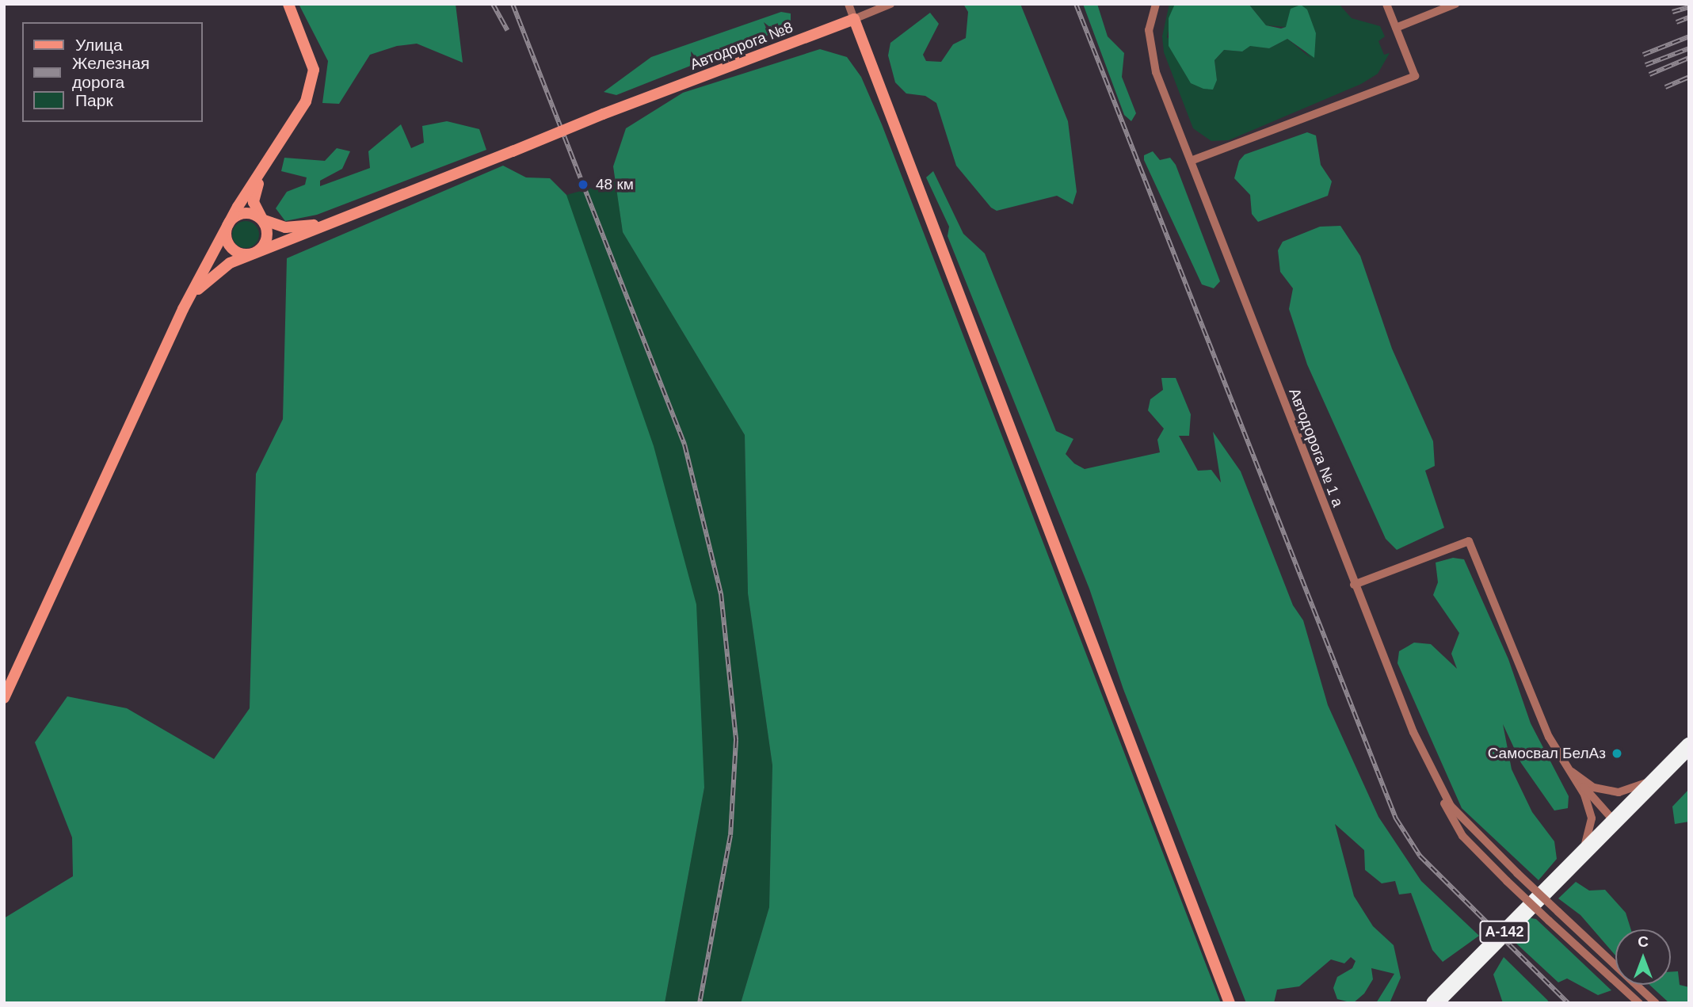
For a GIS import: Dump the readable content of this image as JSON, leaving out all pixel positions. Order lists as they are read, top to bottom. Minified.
{"streets":{"highway":["А-142"],"street":["Автодорога №8","Автодорога № 1 а"]},"places":["48 км","Самосвал БелАз"],"legend":["Улица","Железная дорога","Парк"],"north":"top"}
